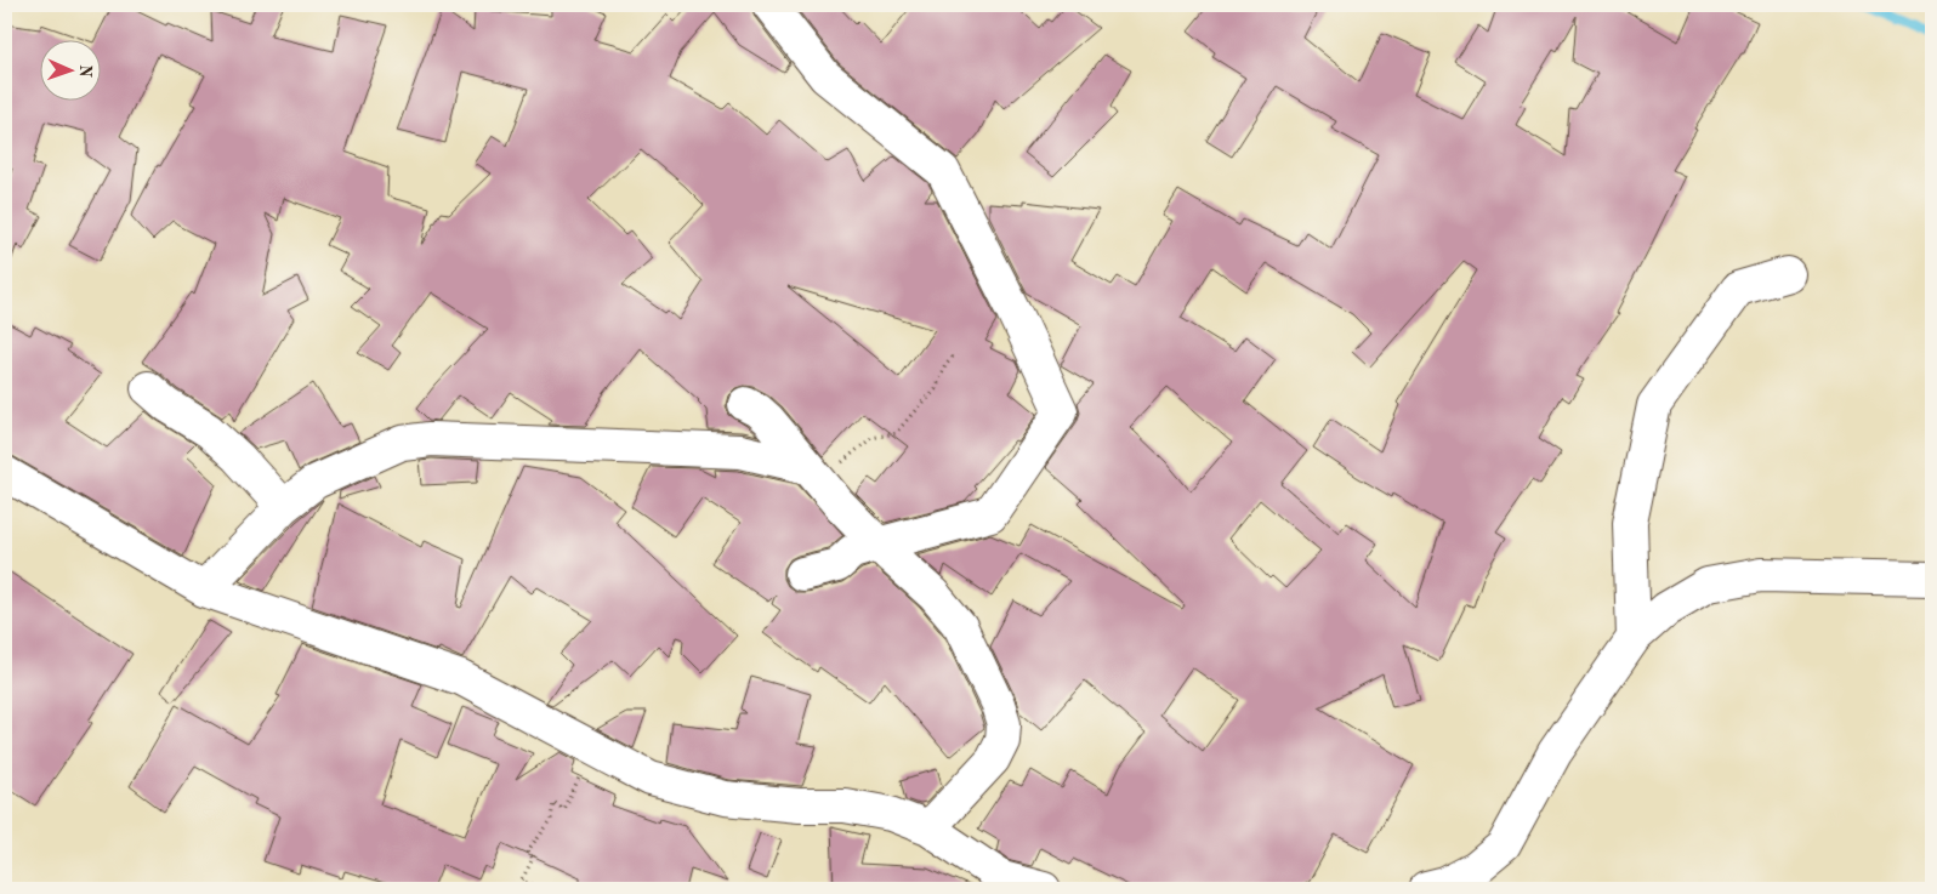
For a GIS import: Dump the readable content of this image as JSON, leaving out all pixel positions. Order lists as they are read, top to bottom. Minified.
{"north":"right"}
